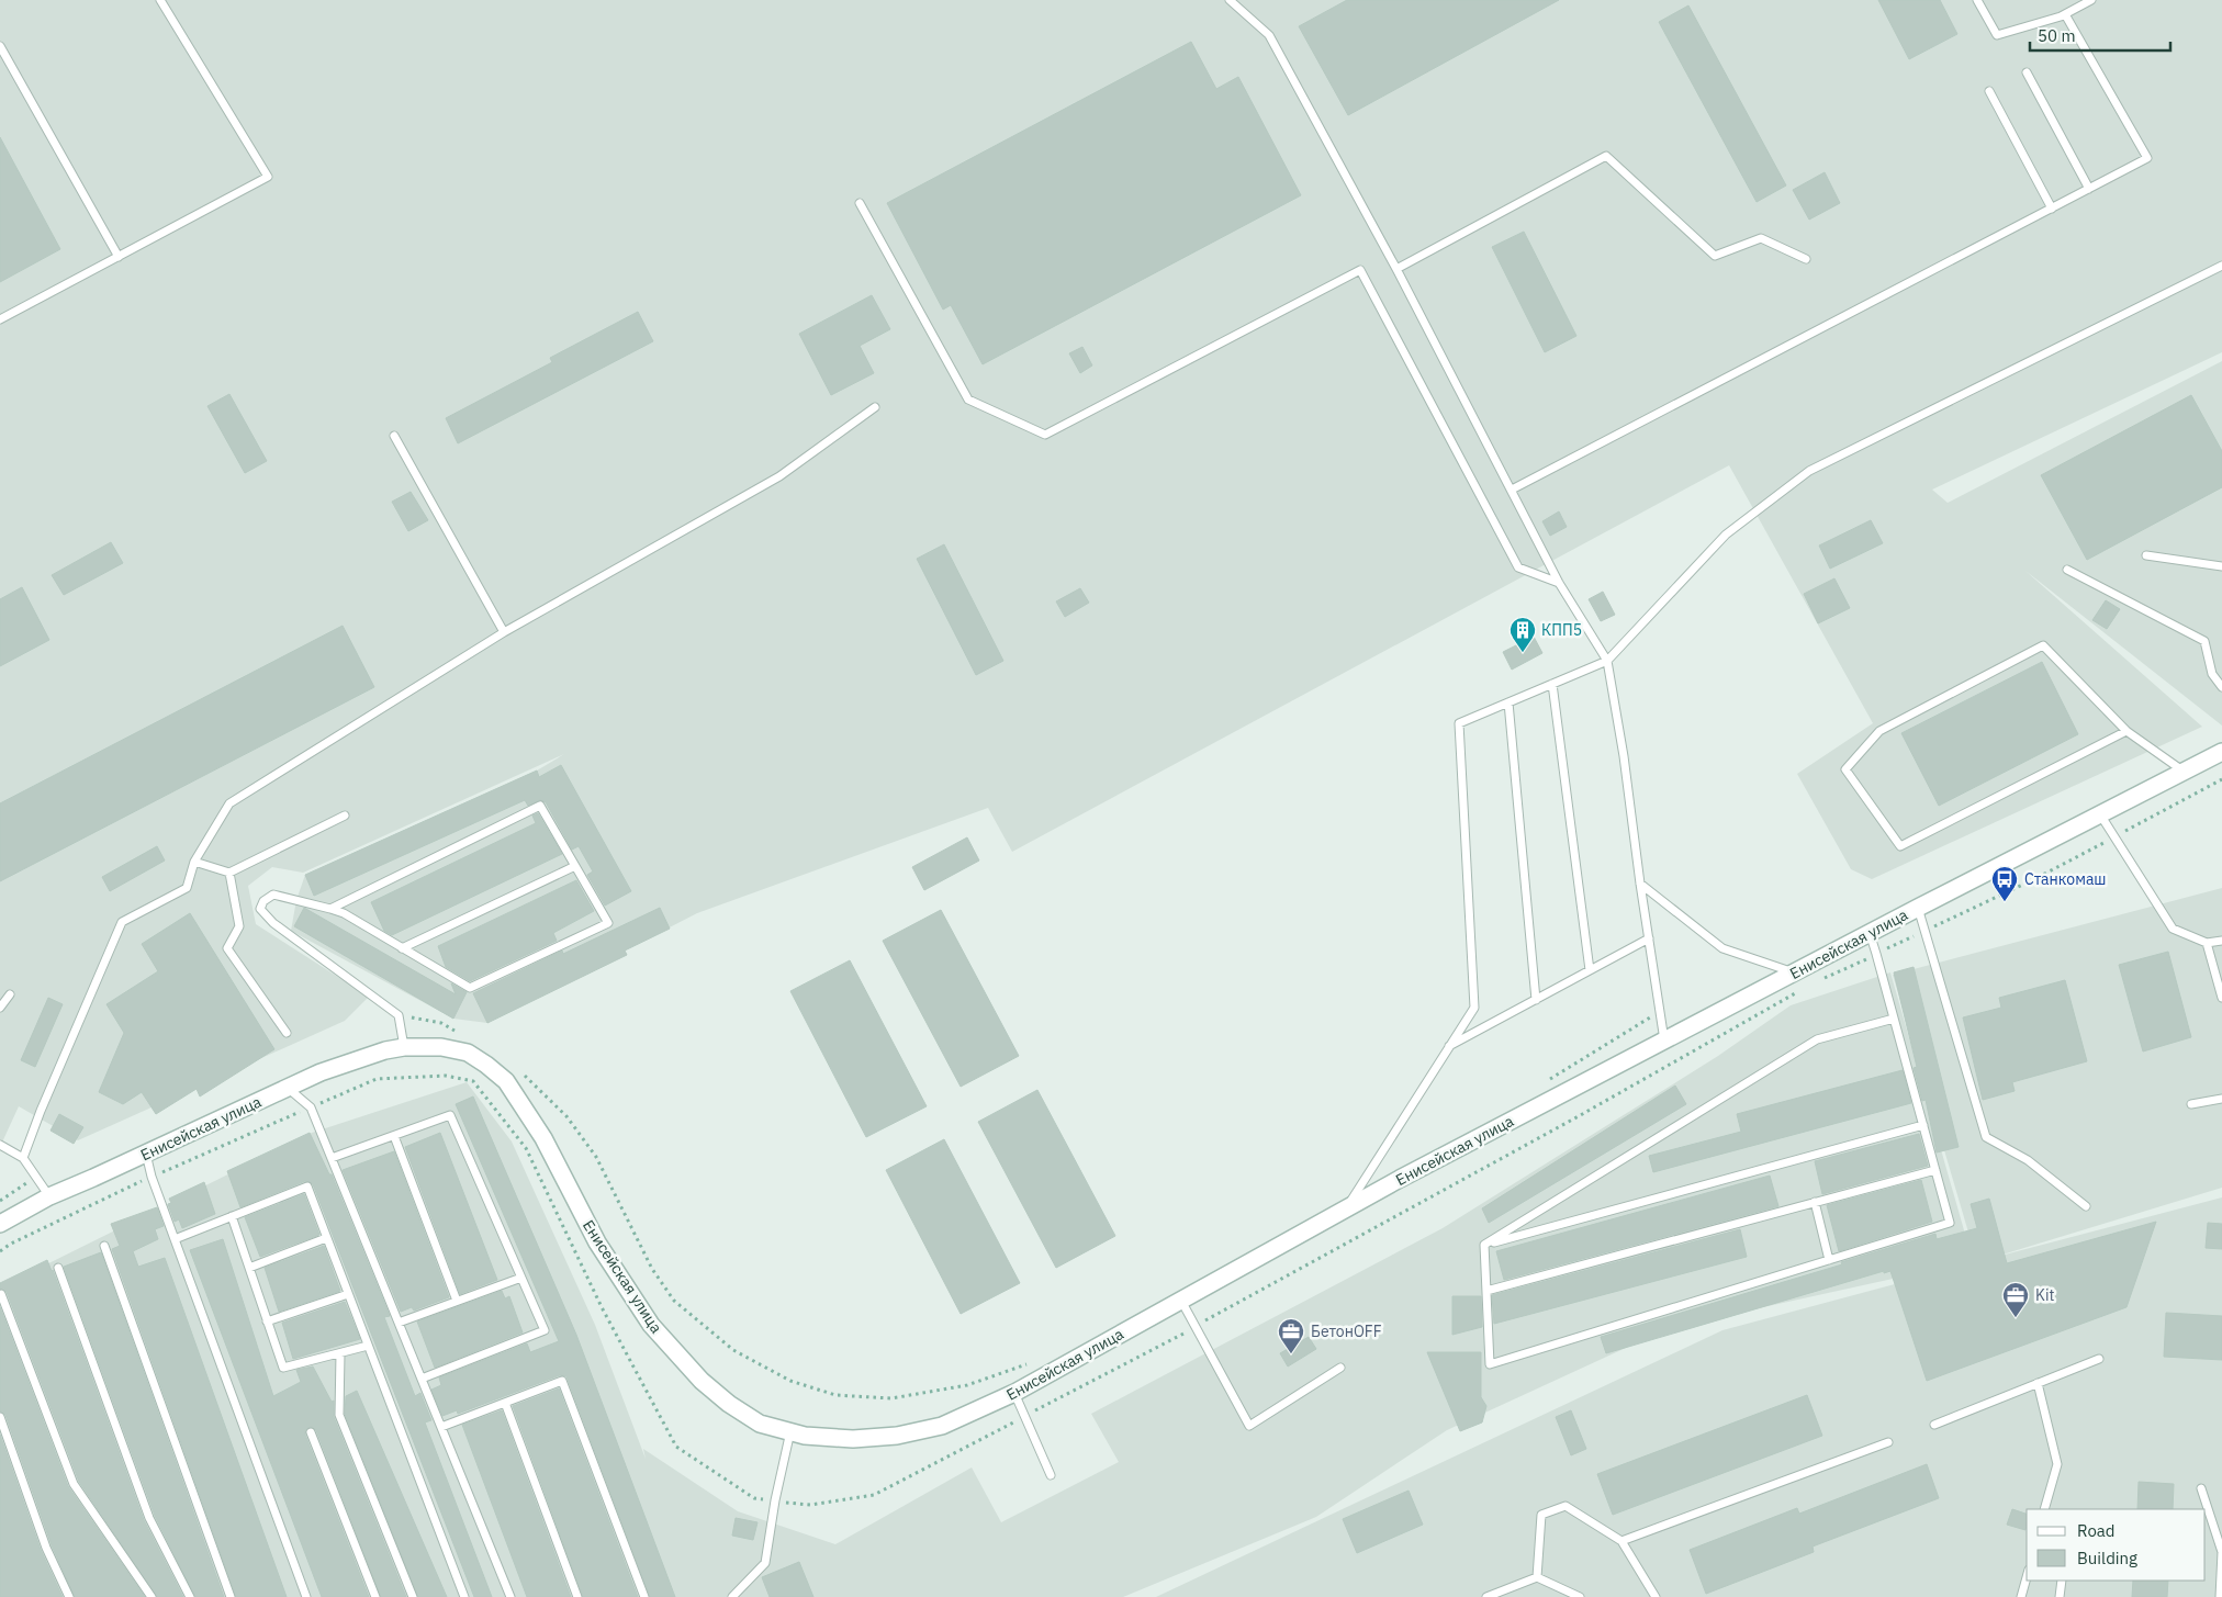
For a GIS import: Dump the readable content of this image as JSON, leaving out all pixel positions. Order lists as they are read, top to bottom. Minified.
{"streets":{"street":["Енисейская улица"]},"places":{"building":["КПП5"],"bus stop":["Станкомаш"],"office":["Kit","БетонOFF"]},"legend":["Road","Building"],"scale_bar":"50 m"}
